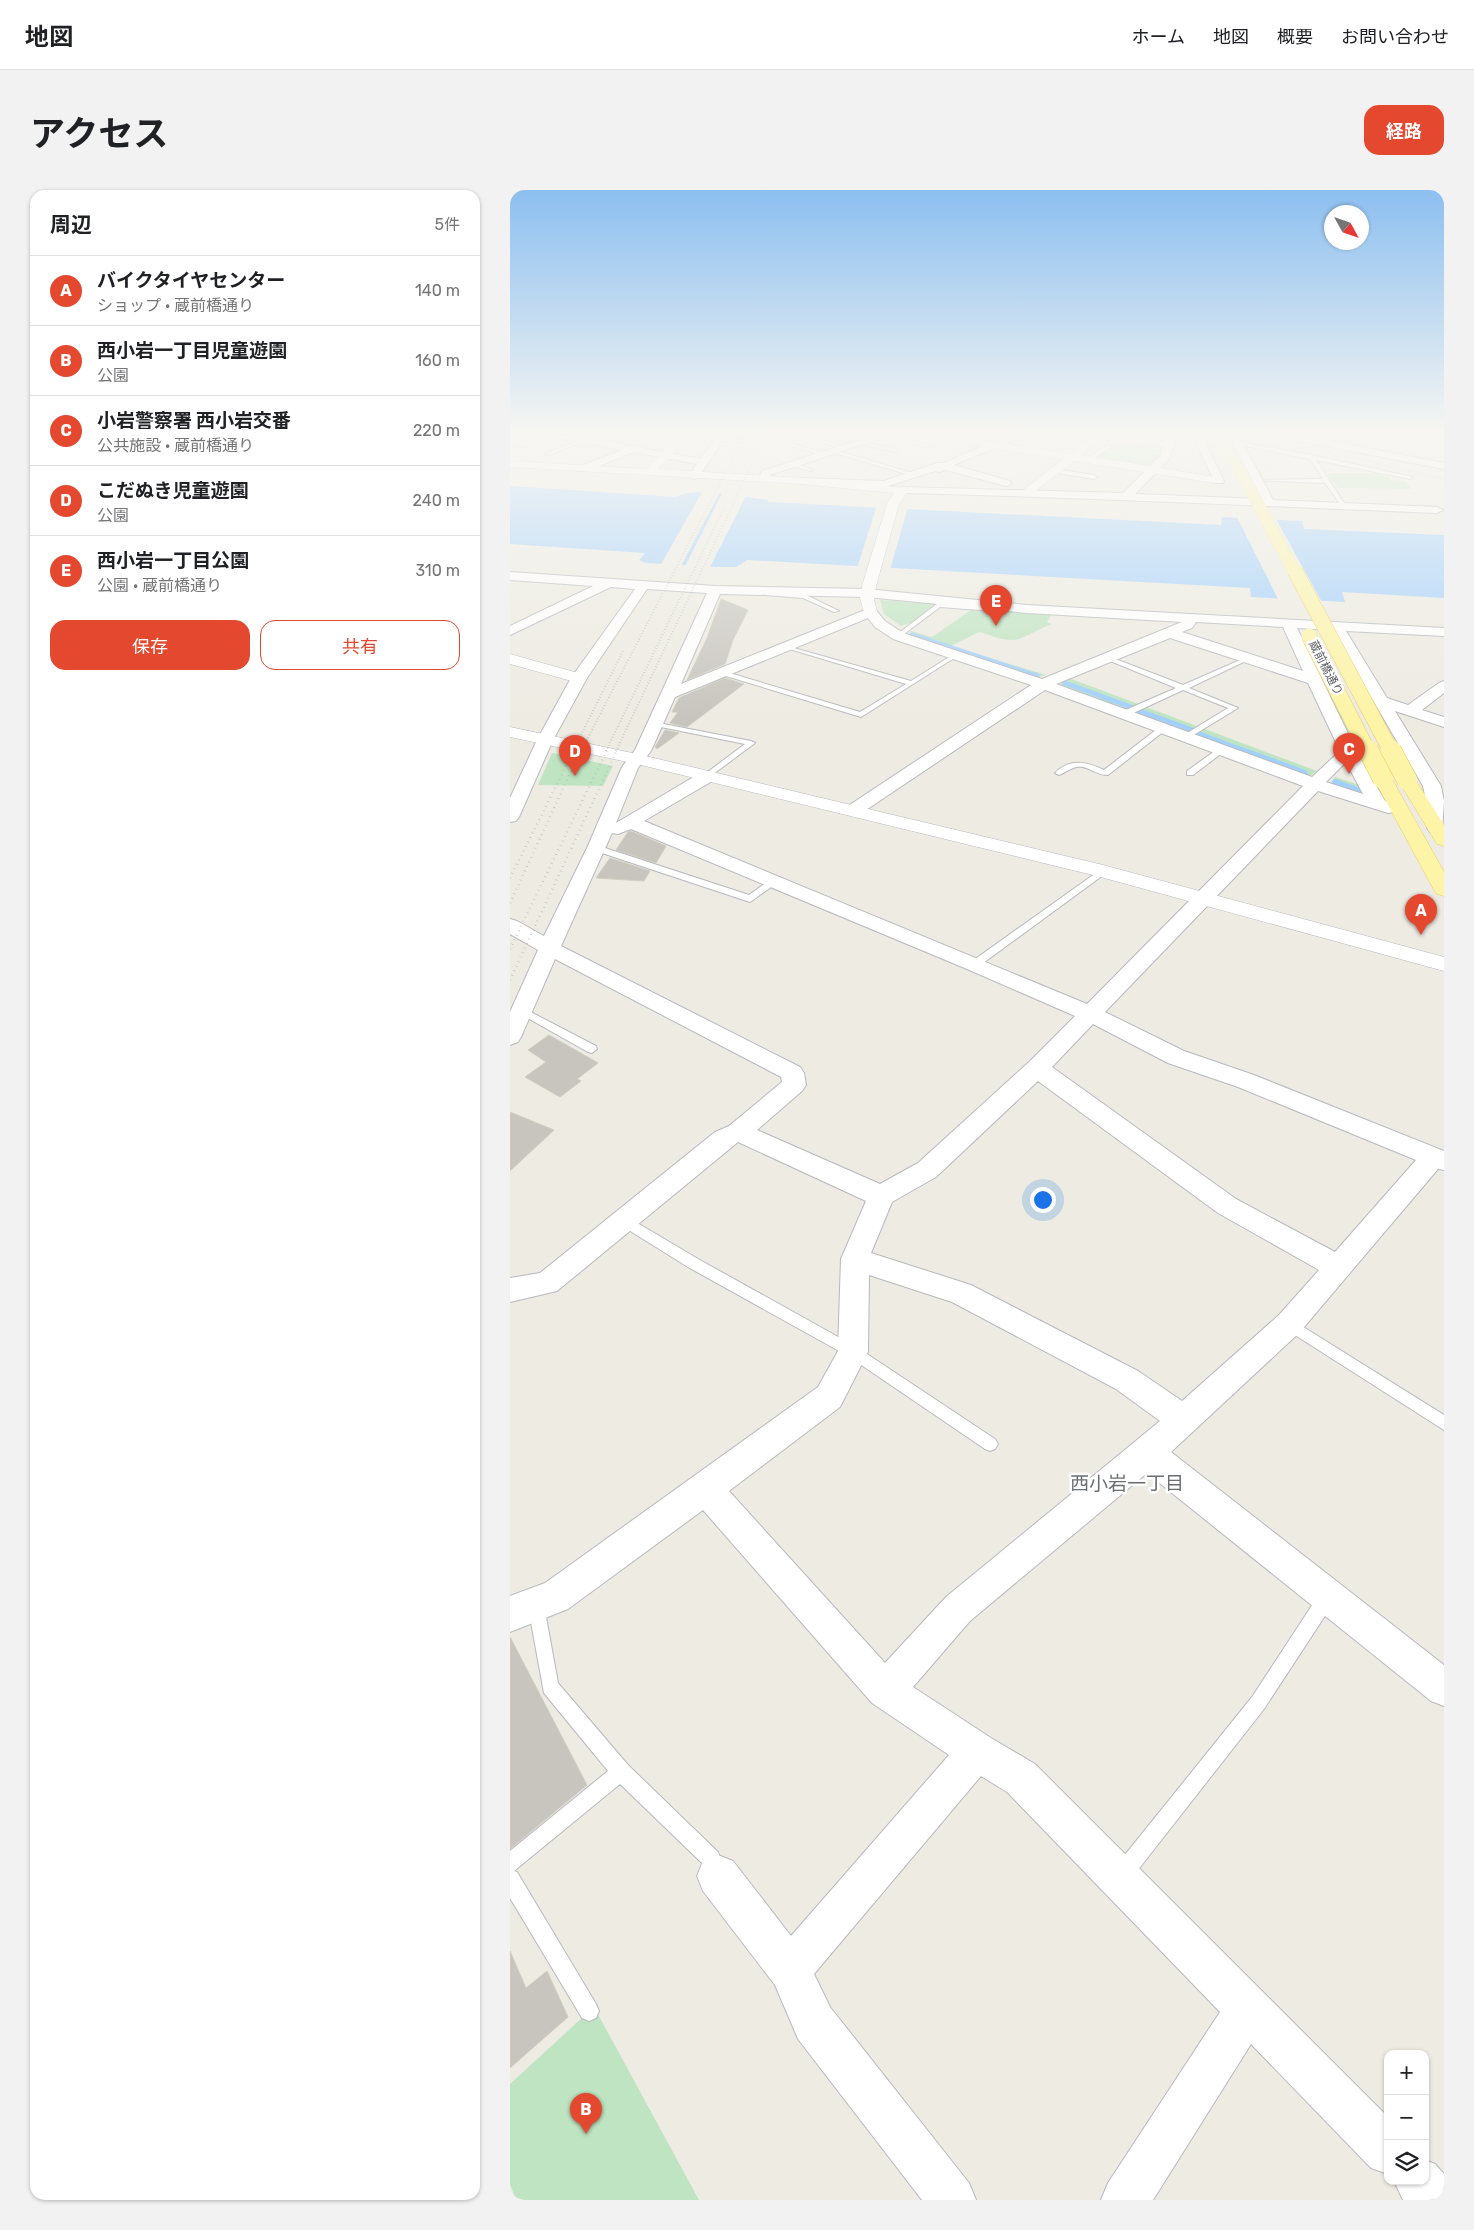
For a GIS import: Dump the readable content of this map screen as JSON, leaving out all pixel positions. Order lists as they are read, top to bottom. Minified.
{"streets":{"main road":["蔵前橋通り"]},"districts":["西小岩一丁目"],"north":"bottom right","page":{"header":"地図","nav":["ホーム","地図","概要","お問い合わせ"],"title":"アクセス","buttons":["経路",["保存","共有"]],"heading":["周辺","5件"],"list":[{"mark":"A","name":"バイクタイヤセンター","note":"ショップ · 蔵前橋通り","value":"140 m"},{"mark":"B","name":"西小岩一丁目児童遊園","note":"公園","value":"160 m"},{"mark":"C","name":"小岩警察署 西小岩交番","note":"公共施設 · 蔵前橋通り","value":"220 m"},{"mark":"D","name":"こだぬき児童遊園","note":"公園","value":"240 m"},{"mark":"E","name":"西小岩一丁目公園","note":"公園 · 蔵前橋通り","value":"310 m"}],"pins":["E","C","D","A","B"],"map_buttons":["+","−"]}}
